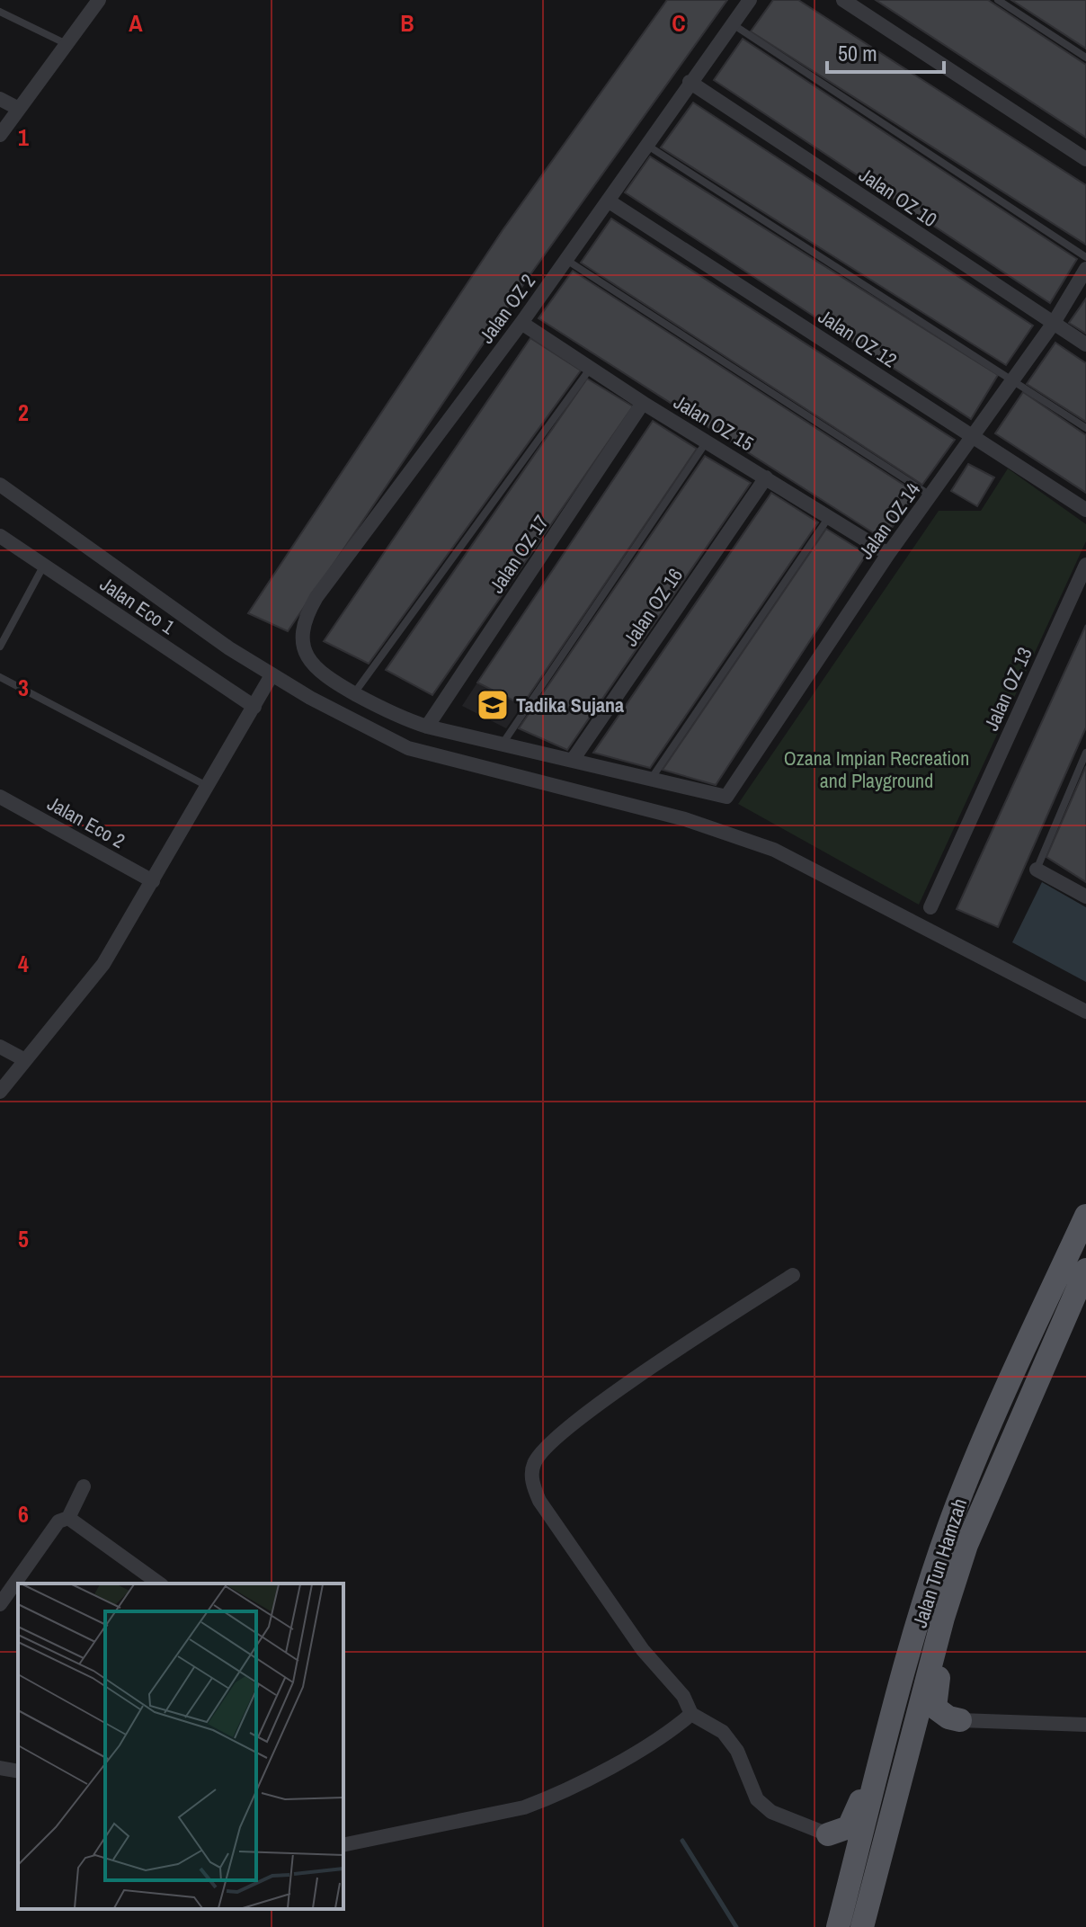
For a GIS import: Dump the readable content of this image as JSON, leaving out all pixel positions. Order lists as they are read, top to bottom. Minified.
{"streets":{"main road":["Jalan Tun Hamzah"],"street":["Jalan OZ 10","Jalan OZ 2","Jalan OZ 12","Jalan OZ 15","Jalan OZ 14","Jalan OZ 17","Jalan Eco 1","Jalan OZ 16","Jalan OZ 13","Jalan Eco 2"]},"crossings":[["Jalan OZ 10","Jalan OZ 2"],["Jalan OZ 10","Jalan OZ 14"],["Jalan OZ 2","Jalan OZ 12"],["Jalan OZ 2","Jalan OZ 15"],["Jalan OZ 12","Jalan OZ 14"],["Jalan OZ 15","Jalan OZ 14"],["Jalan OZ 15","Jalan OZ 17"],["Jalan OZ 15","Jalan OZ 16"]],"parks":["Ozana Impian Recreation and Playground"],"places":{"school or university":["Tadika Sujana"]},"scale_bar":"50 m","grid":{"columns":["A","B","C"],"rows":["1","2","3","4","5","6"]}}
